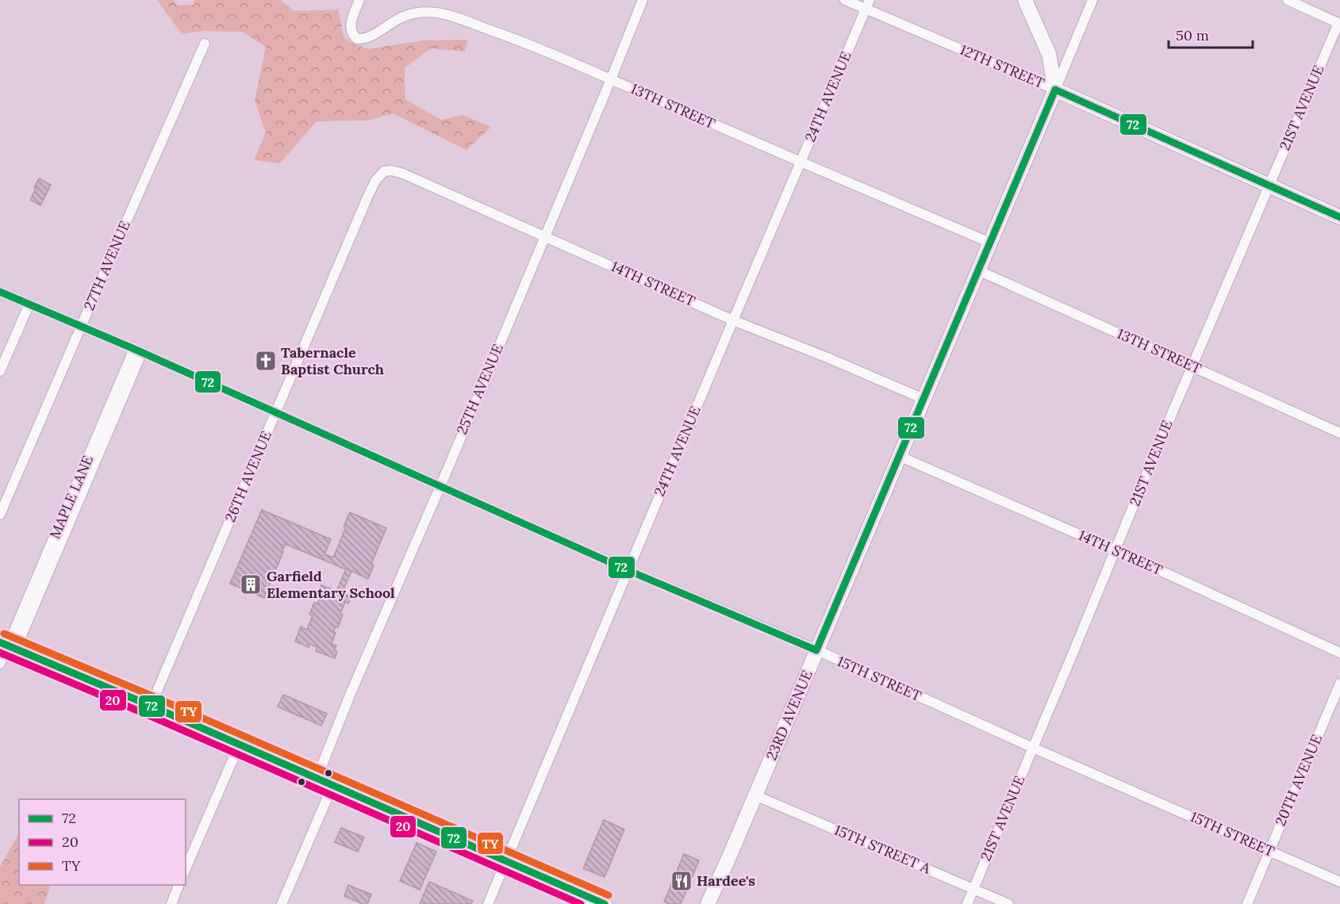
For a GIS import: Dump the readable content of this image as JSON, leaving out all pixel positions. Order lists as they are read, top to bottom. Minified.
{"streets":{"street":["12TH STREET","24TH AVENUE","13TH STREET","21ST AVENUE","27TH AVENUE","14TH STREET","25TH AVENUE","26TH AVENUE","MAPLE LANE","15TH STREET","23RD AVENUE","20TH AVENUE","15TH STREET A"]},"crossings":[["12TH STREET","24TH AVENUE"],["12TH STREET","21ST AVENUE"],["12TH STREET","23RD AVENUE"],["24TH AVENUE","13TH STREET"],["24TH AVENUE","14TH STREET"],["24TH AVENUE","15TH STREET"],["13TH STREET","21ST AVENUE"],["13TH STREET","25TH AVENUE"],["13TH STREET","23RD AVENUE"],["21ST AVENUE","14TH STREET"],["21ST AVENUE","15TH STREET"],["21ST AVENUE","15TH STREET A"],["27TH AVENUE","15TH STREET"],["14TH STREET","25TH AVENUE"],["14TH STREET","26TH AVENUE"],["14TH STREET","23RD AVENUE"],["25TH AVENUE","15TH STREET"],["26TH AVENUE","15TH STREET"],["MAPLE LANE","15TH STREET"],["15TH STREET","23RD AVENUE"],["15TH STREET","20TH AVENUE"],["23RD AVENUE","15TH STREET A"]],"places":{"church":["Tabernacle Baptist Church"],"building":["Garfield Elementary School"],"restaurant":["Hardee's"]},"lines":["transit line 72","transit line TY","transit line 20"],"legend":["72","20","TY"],"scale_bar":"50 m"}
